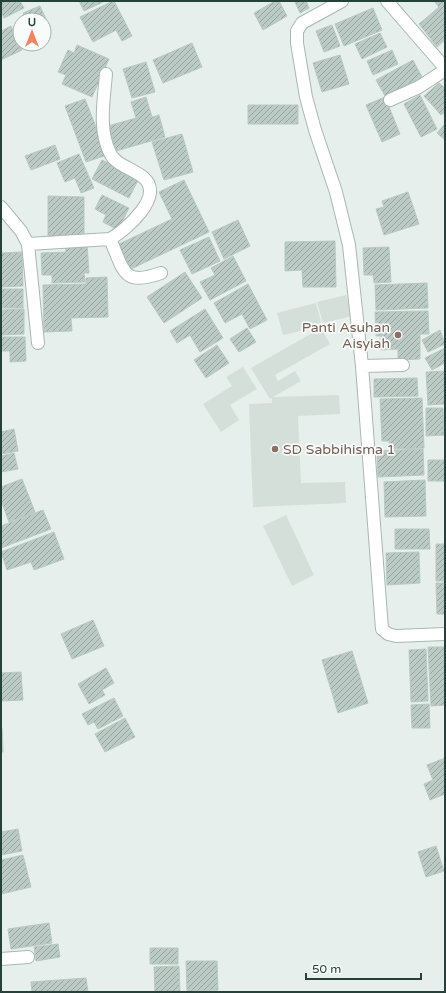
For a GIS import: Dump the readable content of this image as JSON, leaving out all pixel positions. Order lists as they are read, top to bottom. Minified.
{"places":["Panti Asuhan Aisyiah","SD Sabbihisma 1"],"scale_bar":"50 m","north":"top"}
